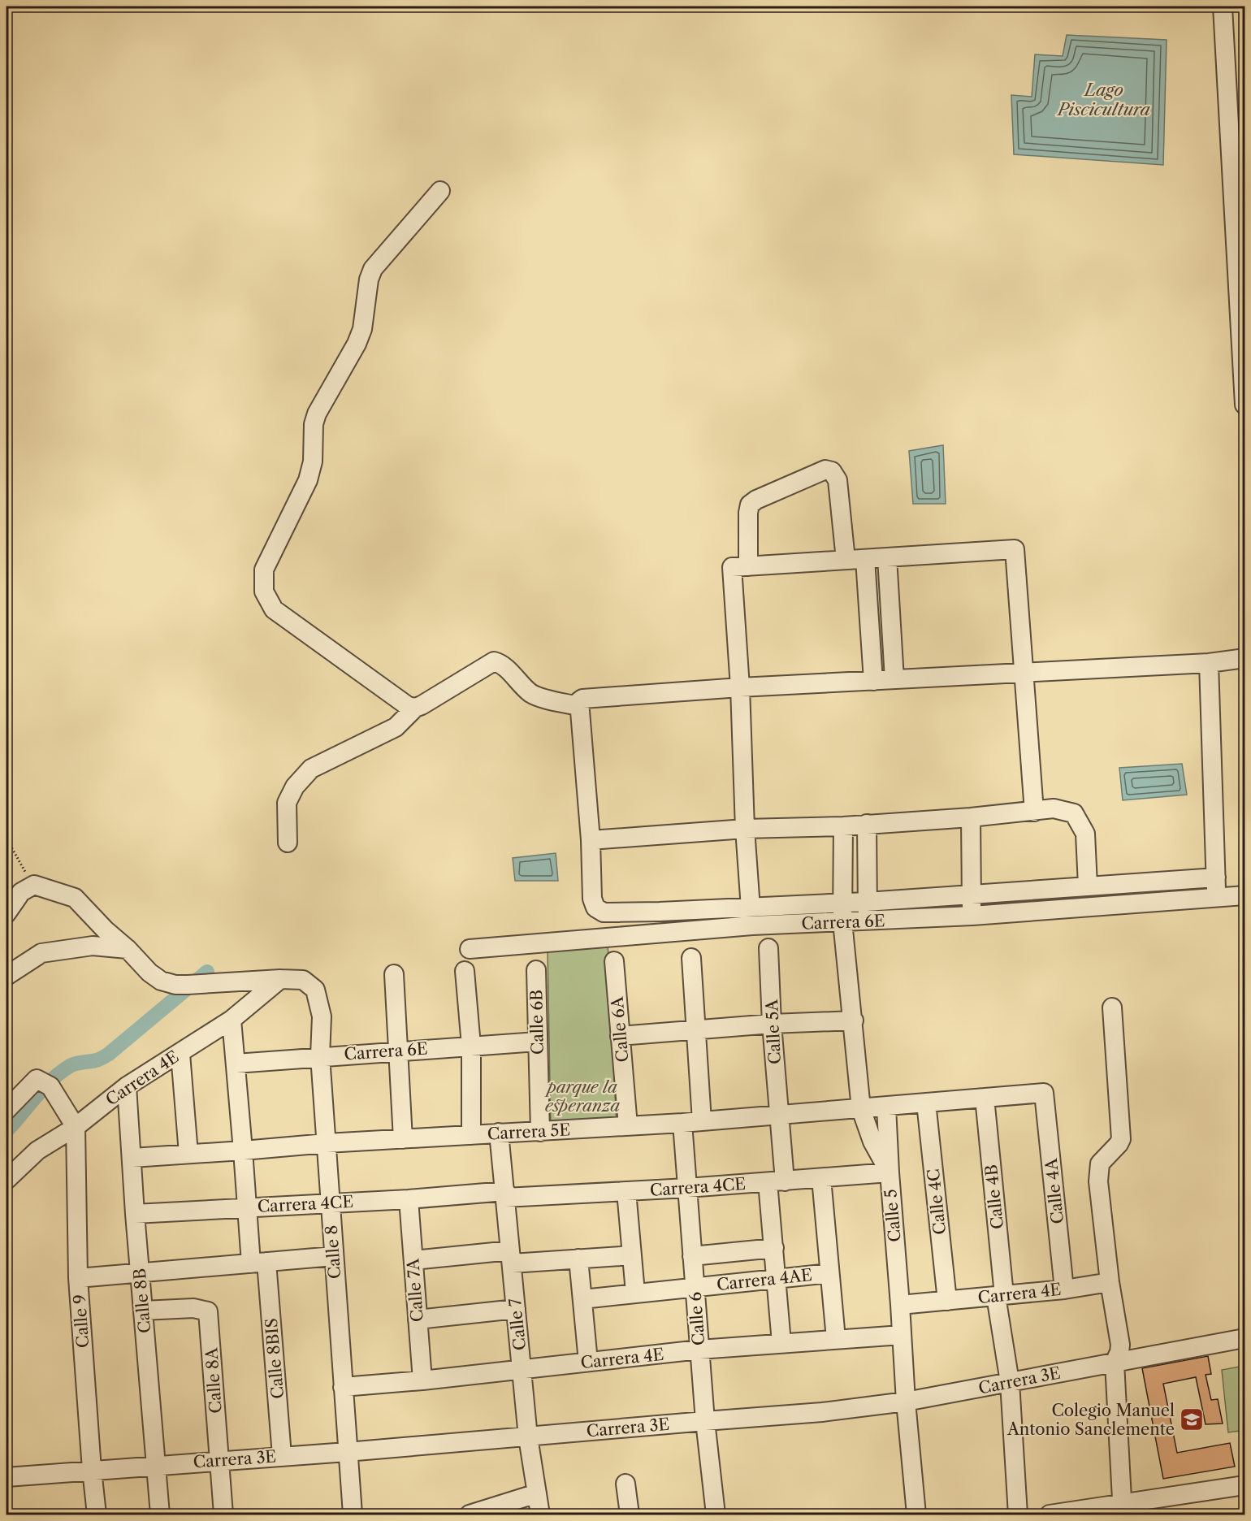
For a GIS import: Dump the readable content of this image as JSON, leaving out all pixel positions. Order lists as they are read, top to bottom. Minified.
{"streets":{"street":["Carrera 6E","Calle 6B","Calle 6A","Calle 5A","Carrera 4E","Carrera 5E","Carrera 4CE","Calle 4A","Calle 4B","Calle 4C","Calle 5","Calle 8","Carrera 4AE","Calle 7A","Calle 8B","Calle 6","Calle 9","Calle 7","Calle 8BIS","Calle 8A","Carrera 3E"]},"crossings":[["Carrera 6E","Calle 6B"],["Carrera 6E","Calle 5"],["Carrera 6E","Calle 8"],["Calle 6B","Carrera 5E"],["Calle 6A","Carrera 5E"],["Calle 5A","Carrera 4E"],["Calle 5A","Carrera 5E"],["Calle 5A","Carrera 4CE"],["Calle 5A","Carrera 4AE"],["Carrera 4E","Calle 4A"],["Carrera 4E","Calle 4B"],["Carrera 4E","Calle 4C"],["Carrera 4E","Calle 5"],["Carrera 4E","Calle 8"],["Carrera 4E","Calle 7A"],["Carrera 4E","Calle 8B"],["Carrera 4E","Calle 6"],["Carrera 4E","Calle 9"],["Carrera 4E","Calle 7"],["Carrera 5E","Calle 4A"],["Carrera 5E","Calle 4B"],["Carrera 5E","Calle 4C"],["Carrera 5E","Calle 5"],["Carrera 5E","Calle 8"],["Carrera 5E","Calle 8B"],["Carrera 5E","Calle 6"],["Carrera 5E","Calle 7"],["Carrera 4CE","Calle 5"],["Carrera 4CE","Calle 8"],["Carrera 4CE","Calle 7A"],["Carrera 4CE","Calle 8B"],["Carrera 4CE","Calle 6"],["Carrera 4CE","Calle 7"],["Calle 4B","Carrera 3E"],["Calle 5","Carrera 3E"],["Calle 8","Carrera 3E"],["Carrera 4AE","Calle 6"],["Calle 8B","Calle 8A"],["Calle 8B","Carrera 3E"],["Calle 6","Carrera 3E"],["Calle 9","Carrera 3E"],["Calle 7","Carrera 3E"],["Calle 8BIS","Carrera 3E"],["Calle 8A","Carrera 3E"]],"water":["Lago Piscicultura"],"parks":["parque la esperanza"],"places":{"school or university":["Colegio Manuel Antonio Sanclemente"]}}
